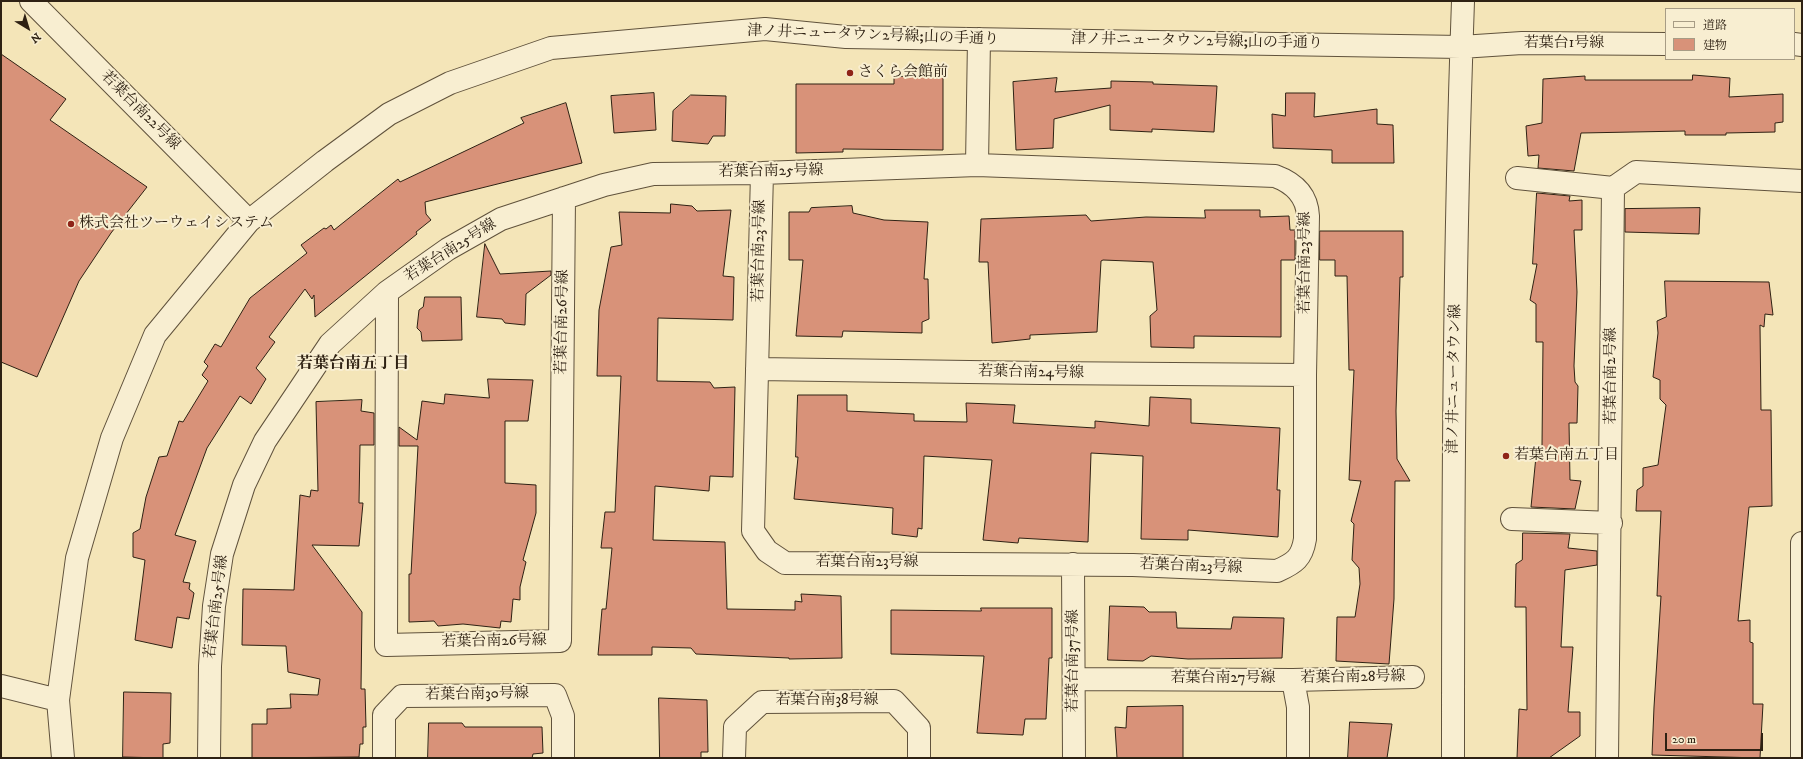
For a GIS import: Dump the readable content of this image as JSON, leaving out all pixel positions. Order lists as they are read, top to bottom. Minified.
{"streets":{"street":["津ノ井ニュータウン2号線;山の手通り","若葉台1号線","若葉台南22号線","若葉台南25号線","若葉台南23号線","若葉台南26号線","若葉台南24号線","若葉台南2号線","津ノ井ニュータウン線","若葉台南37号線","若葉台南28号線","若葉台南27号線","若葉台南30号線","若葉台南38号線"]},"crossings":[["津ノ井ニュータウン2号線;山の手通り","若葉台1号線"],["津ノ井ニュータウン2号線;山の手通り","若葉台南22号線"],["津ノ井ニュータウン2号線;山の手通り","津ノ井ニュータウン線"],["若葉台1号線","津ノ井ニュータウン線"],["若葉台南25号線","若葉台南23号線"],["若葉台南25号線","若葉台南26号線"],["若葉台南23号線","若葉台南24号線"],["若葉台南23号線","若葉台南37号線"],["若葉台南37号線","若葉台南27号線"],["若葉台南28号線","若葉台南27号線"]],"districts":["若葉台南五丁目"],"places":["さくら会館前","株式会社ツーウェイシステム","若葉台南五丁目"],"legend":["道路","建物"],"scale_bar":"20 m","north":"bottom right"}
